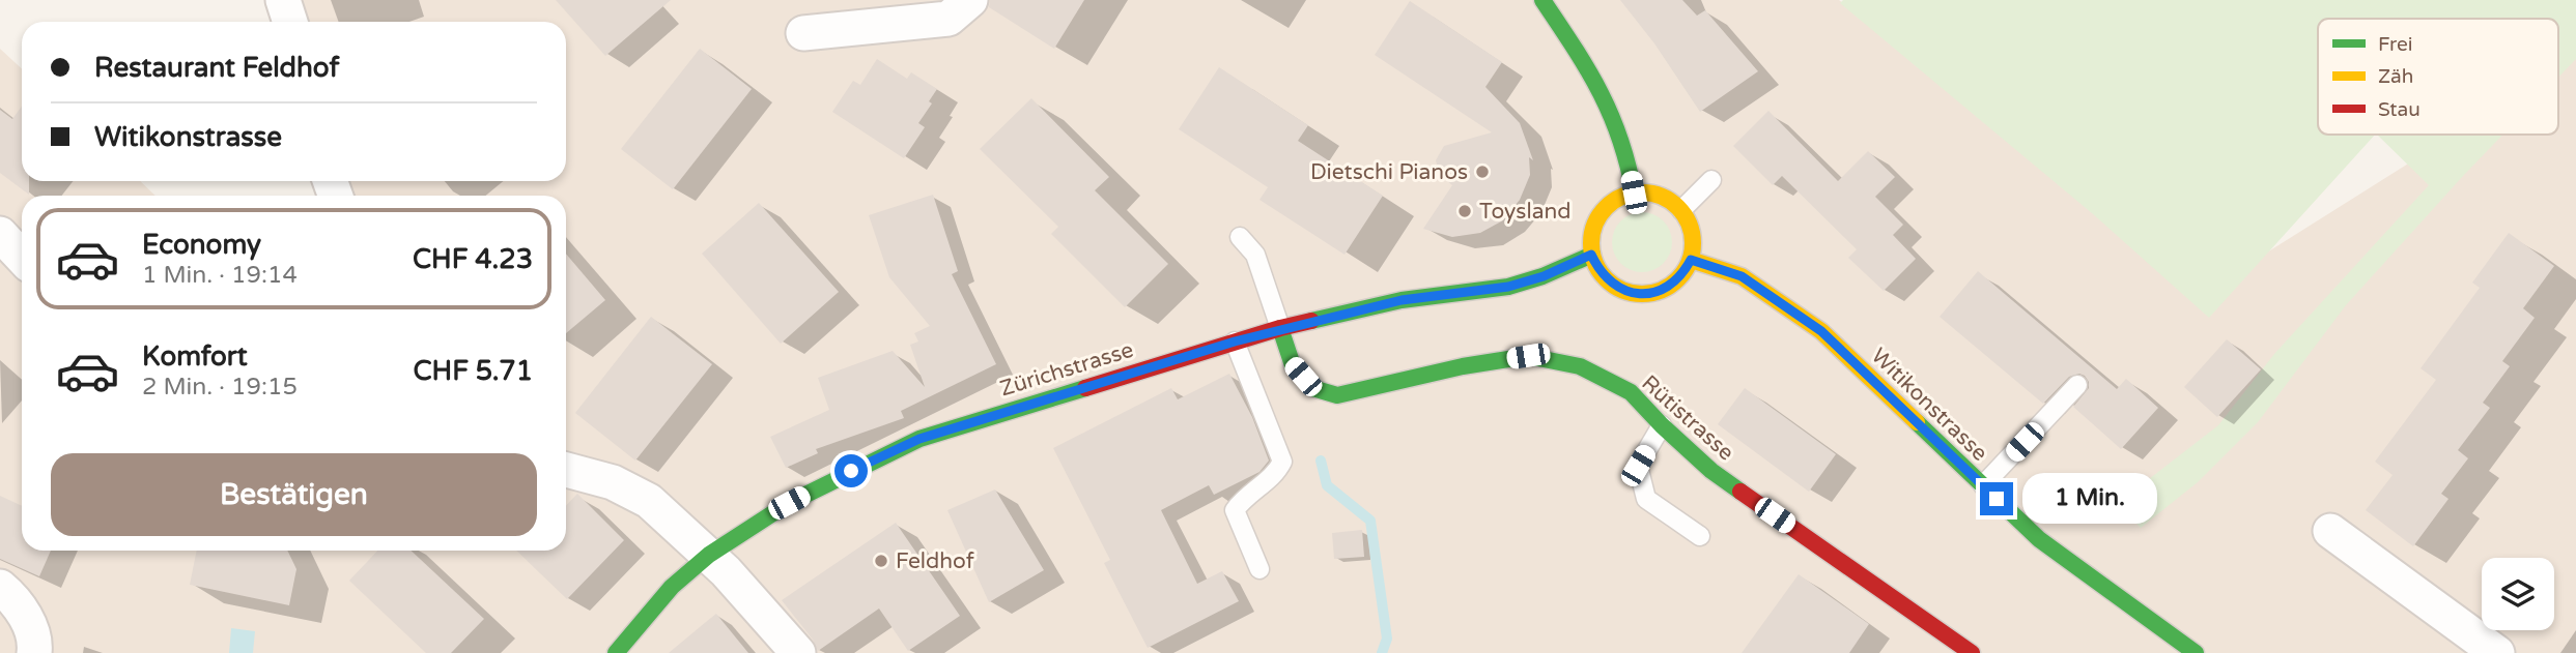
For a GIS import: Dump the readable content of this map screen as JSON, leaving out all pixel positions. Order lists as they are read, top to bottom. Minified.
{"streets":{"street":["Zürichstrasse","Witikonstrasse","Rütistrasse"]},"crossings":[["Zürichstrasse","Witikonstrasse"],["Zürichstrasse","Rütistrasse"]],"places":["Dietschi Pianos","Toysland","Feldhof"],"legend":["Frei","Zäh","Stau"],"page":{"banner":["Restaurant Feldhof","Witikonstrasse"],"list":[{"name":"Economy","note":"1 Min. · 19:14","value":"CHF 4.23"},{"name":"Komfort","note":"2 Min. · 19:15","value":"CHF 5.71"}],"buttons":"Bestätigen","bubble":"1 Min."}}
